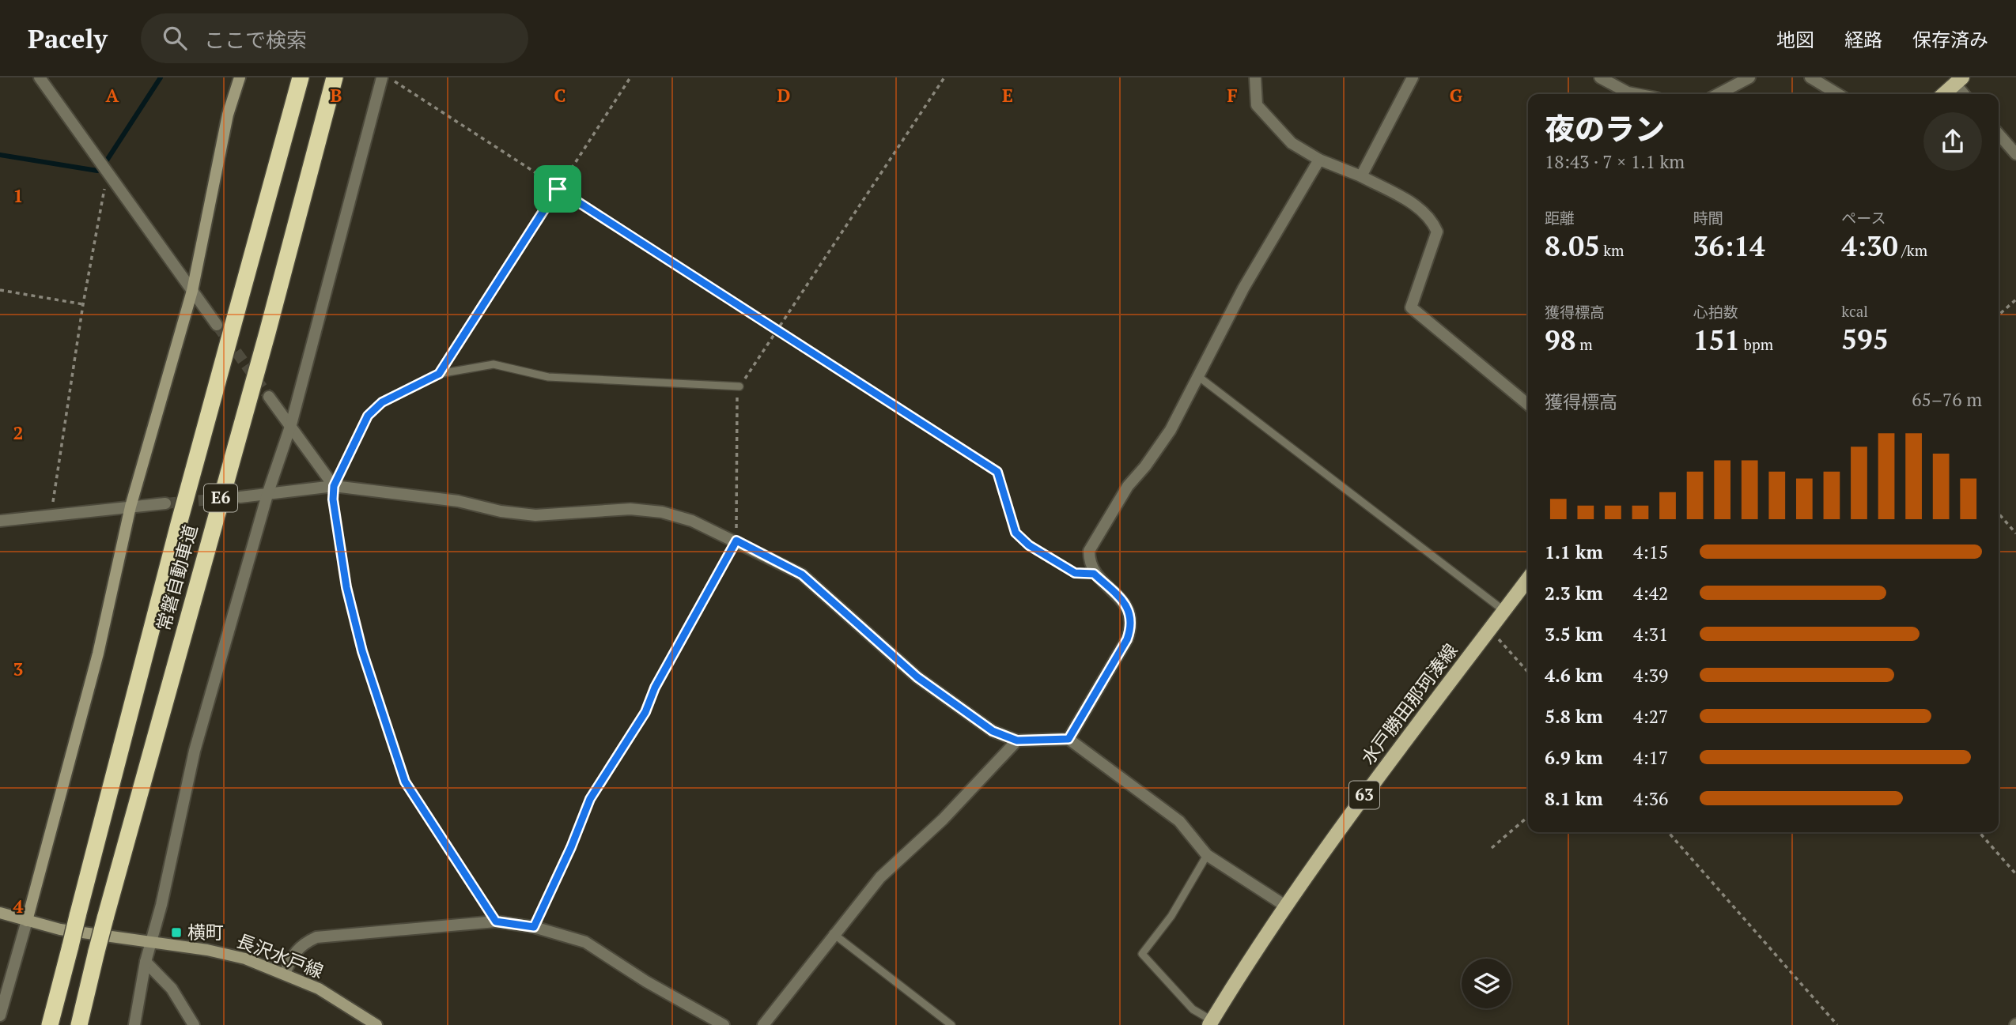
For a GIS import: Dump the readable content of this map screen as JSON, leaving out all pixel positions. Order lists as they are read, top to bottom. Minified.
{"streets":{"highway":["E6","常磐自動車道"],"main road":["水戸勝田那珂湊線","63"],"street":["長沢水戸線"]},"places":{"transit":["横町"]},"page":{"header":"Pacely","search":"ここで検索","nav":["地図","経路","保存済み"],"heading":["夜のラン","18:43 · 7 × 1.1 km"],"stats":[["距離","8.05 km"],["時間","36:14"],["ペース","4:30 /km"],["獲得標高","98 m"],["心拍数","151 bpm"],["kcal","595"]],"chart":["獲得標高","65–76 m"],"list":[{"name":"1.1 km","note":"4:15"},{"name":"2.3 km","note":"4:42"},{"name":"3.5 km","note":"4:31"},{"name":"4.6 km","note":"4:39"},{"name":"5.8 km","note":"4:27"},{"name":"6.9 km","note":"4:17"},{"name":"8.1 km","note":"4:36"}]},"grid":{"columns":["A","B","C","D","E","F","G"],"rows":["1","2","3","4"]}}
